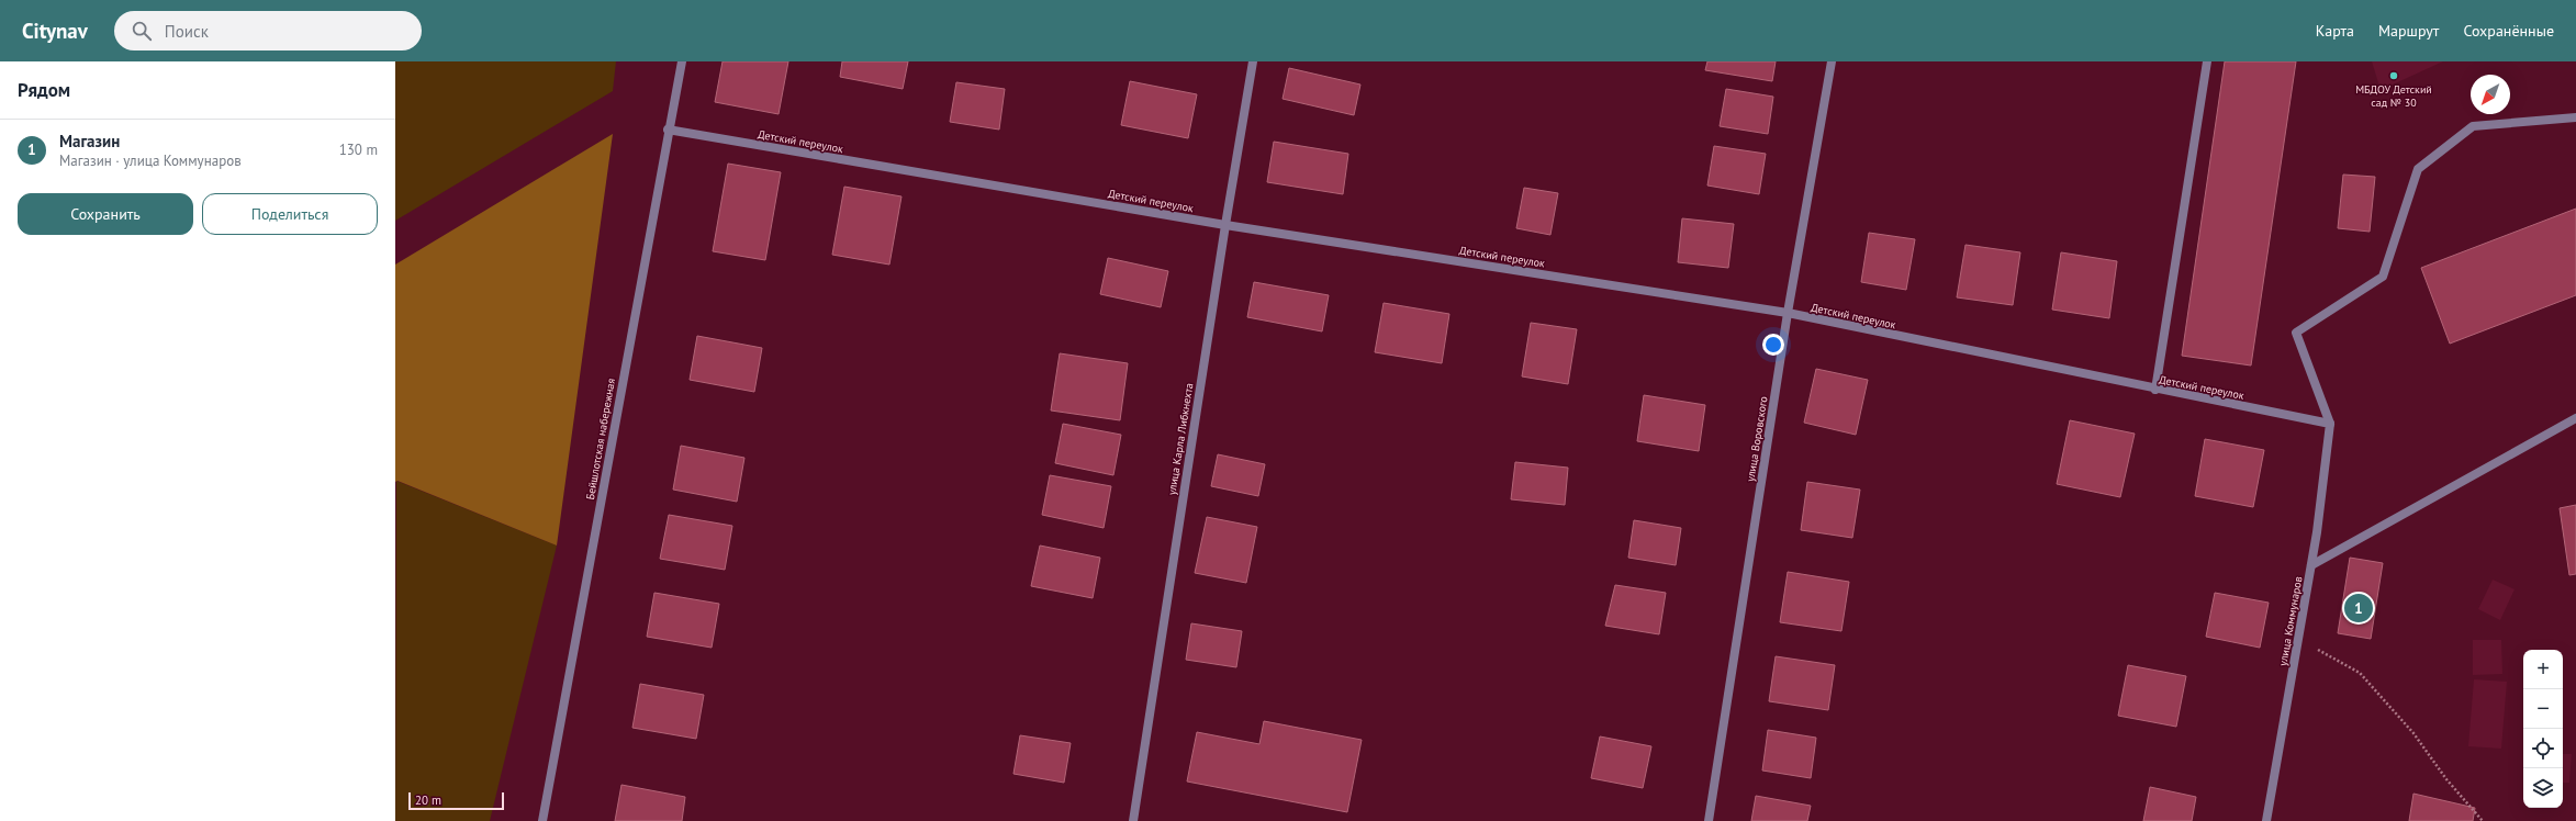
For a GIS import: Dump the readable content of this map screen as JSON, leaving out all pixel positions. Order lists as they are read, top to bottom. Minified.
{"streets":{"street":["Детский переулок","Бейшлотская набережная","улица Карла Либкнехта","улица Воровского","улица Коммунаров"]},"crossings":[["Детский переулок","Бейшлотская набережная"],["Детский переулок","улица Карла Либкнехта"],["Детский переулок","улица Воровского"],["Детский переулок","улица Коммунаров"]],"places":["МБДОУ Детский сад № 30"],"scale_bar":"20 m","north":"bottom left","page":{"header":"Citynav","search":"Поиск","nav":["Карта","Маршрут","Сохранённые"],"heading":"Рядом","list":[{"mark":"1","name":"Магазин","note":"Магазин · улица Коммунаров","value":"130 m"}],"buttons":["Сохранить","Поделиться"],"pins":"1","map_buttons":["+","−"],"scale":"20 m"}}
